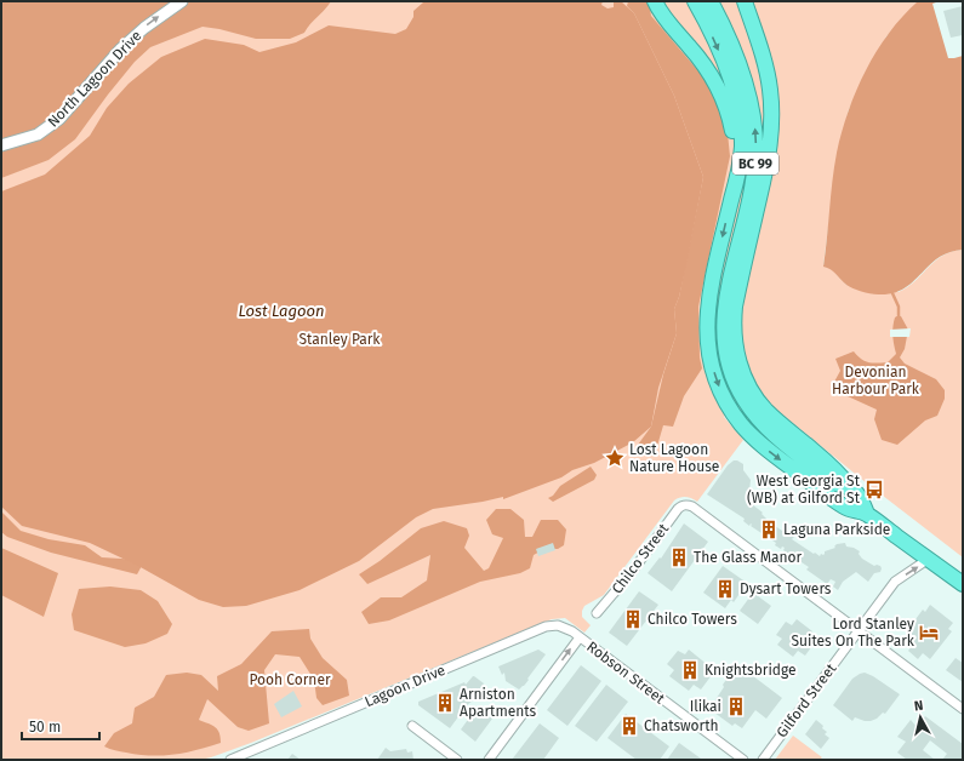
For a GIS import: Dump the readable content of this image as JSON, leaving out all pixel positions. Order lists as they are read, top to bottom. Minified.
{"streets":{"highway":["BC 99"],"street":["North Lagoon Drive","Chilco Street","Robson Street","Lagoon Drive","Gilford Street"]},"crossings":[["BC 99","Gilford Street"],["Chilco Street","Gilford Street"],["Robson Street","Lagoon Drive"]],"one_way":["North Lagoon Drive","Gilford Street"],"water":["Lost Lagoon"],"parks":["Stanley Park","Devonian Harbour Park","Pooh Corner"],"places":{"place":["Lost Lagoon Nature House"],"bus stop":["West Georgia St (WB) at Gilford St"],"building":["Laguna Parkside","The Glass Manor","Dysart Towers","Chilco Towers","Knightsbridge","Arniston Apartments","Ilikai","Chatsworth"],"hotel":["Lord Stanley Suites On The Park"]},"scale_bar":"50 m","north":"top"}
